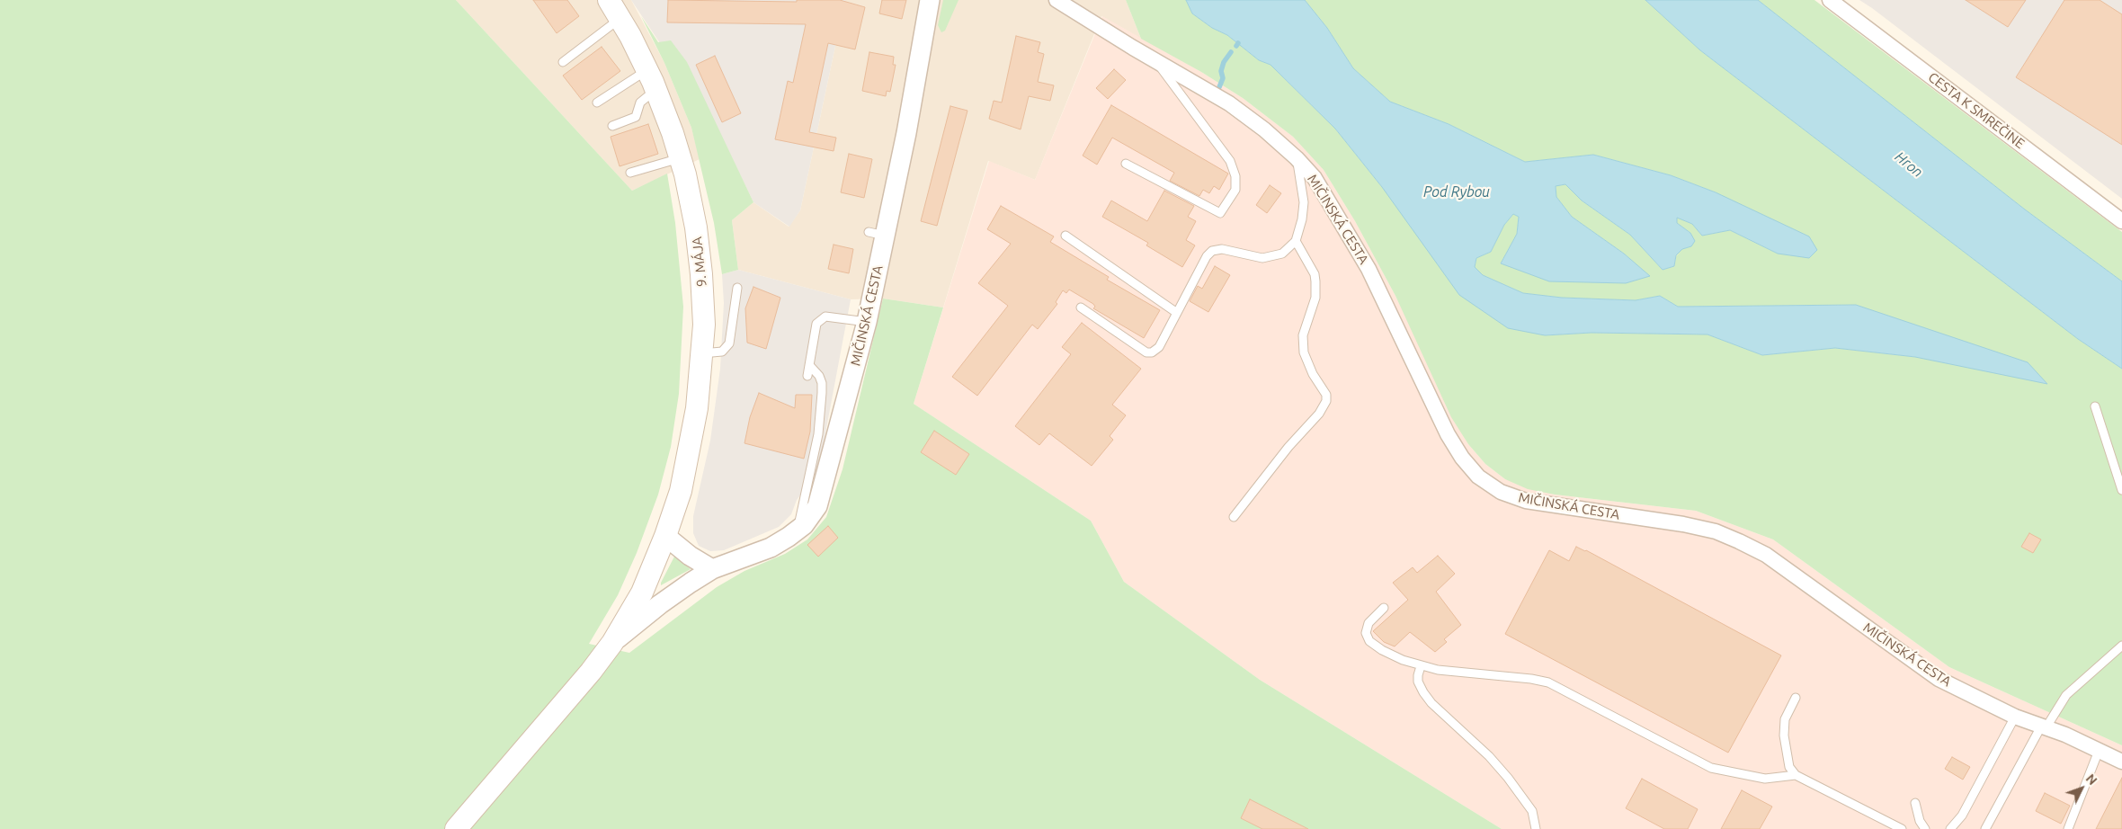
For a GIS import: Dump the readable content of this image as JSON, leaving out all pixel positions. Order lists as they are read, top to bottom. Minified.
{"streets":{"main road":["9. MÁJA"],"street":["CESTA K SMREČINE","MIČINSKÁ CESTA"]},"crossings":[["MIČINSKÁ CESTA","9. MÁJA"]],"water":["Hron","Pod Rybou"],"north":"top right"}
